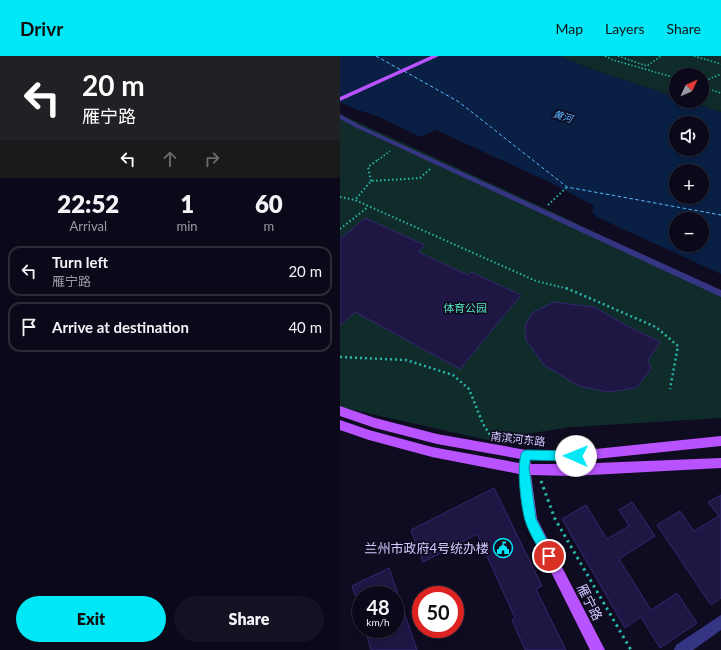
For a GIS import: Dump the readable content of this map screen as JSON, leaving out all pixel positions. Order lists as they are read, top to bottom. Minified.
{"streets":{"main road":["南滨河东路","雁宁路"]},"crossings":[["南滨河东路","雁宁路"]],"water":["黄河"],"parks":["体育公园"],"places":{"public building":["兰州市政府4号统办楼"]},"north":"top right","page":{"header":"Drivr","nav":["Map","Layers","Share"],"turn":["20 m","雁宁路"],"map_buttons":["+","−"],"eta":["22:52","Arrival","1","min","60","m"],"list":[{"name":"Turn left","note":"雁宁路","value":"20 m"},{"name":"Arrive at destination","value":"40 m"}],"speed":"48 km/h","limit":"50","buttons":["Exit","Share"]}}
